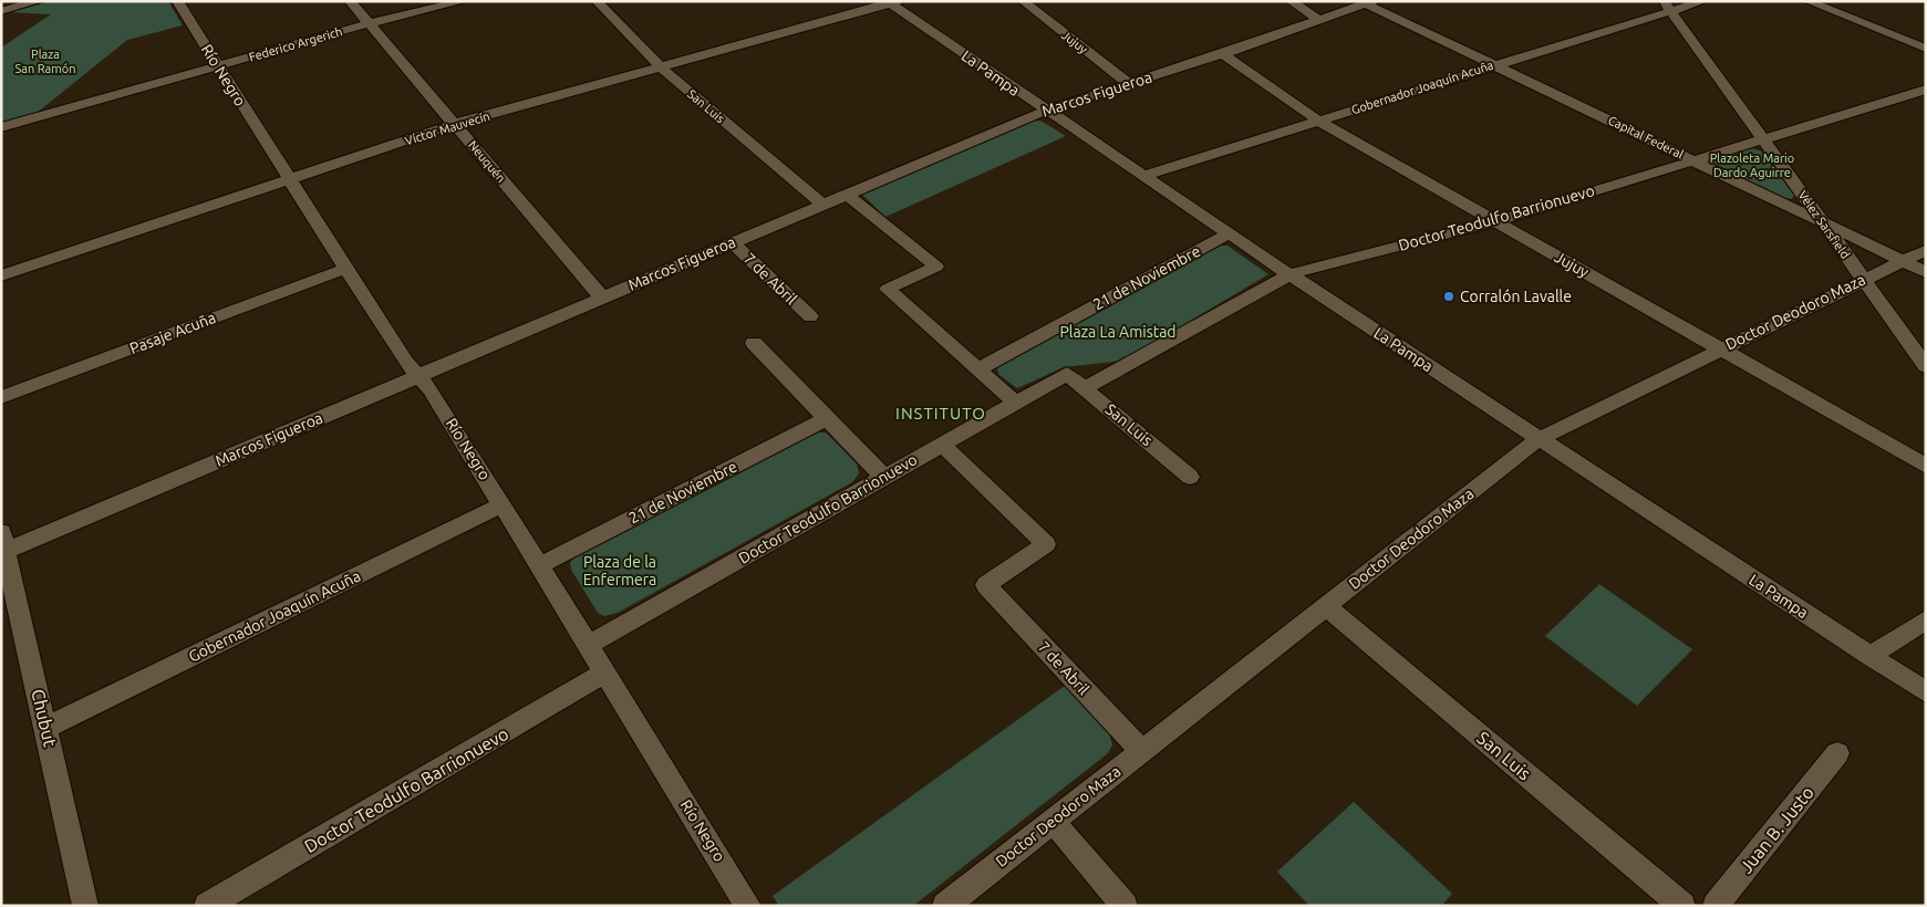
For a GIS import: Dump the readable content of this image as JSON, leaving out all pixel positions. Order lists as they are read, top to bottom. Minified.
{"streets":{"street":["Jujuy","Federico Argerich","La Pampa","Río Negro","Gobernador Joaquín Acuña","Marcos Figueroa","San Luis","Víctor Mauvecín","Capital Federal","Neuquén","Doctor Teodulfo Barrionuevo","Vélez Sarsfield","21 de Noviembre","7 de Abril","Doctor Deodoro Maza","Pasaje Acuña","Chubut","Juan B. Justo"]},"crossings":[["Jujuy","Gobernador Joaquín Acuña"],["Jujuy","Marcos Figueroa"],["Jujuy","Doctor Teodulfo Barrionuevo"],["Jujuy","Doctor Deodoro Maza"],["Federico Argerich","Río Negro"],["Federico Argerich","Neuquén"],["La Pampa","Gobernador Joaquín Acuña"],["La Pampa","Marcos Figueroa"],["La Pampa","Víctor Mauvecín"],["La Pampa","Doctor Teodulfo Barrionuevo"],["La Pampa","21 de Noviembre"],["La Pampa","Doctor Deodoro Maza"],["Río Negro","Gobernador Joaquín Acuña"],["Río Negro","Marcos Figueroa"],["Río Negro","Víctor Mauvecín"],["Río Negro","Doctor Teodulfo Barrionuevo"],["Río Negro","21 de Noviembre"],["Río Negro","Pasaje Acuña"],["Gobernador Joaquín Acuña","Capital Federal"],["Gobernador Joaquín Acuña","Vélez Sarsfield"],["Gobernador Joaquín Acuña","Chubut"],["Marcos Figueroa","San Luis"],["Marcos Figueroa","Capital Federal"],["Marcos Figueroa","Neuquén"],["Marcos Figueroa","7 de Abril"],["Marcos Figueroa","Chubut"],["San Luis","Víctor Mauvecín"],["San Luis","Doctor Teodulfo Barrionuevo"],["San Luis","Doctor Deodoro Maza"],["Víctor Mauvecín","Neuquén"],["Capital Federal","Doctor Teodulfo Barrionuevo"],["Capital Federal","Vélez Sarsfield"],["Capital Federal","Doctor Deodoro Maza"],["Doctor Teodulfo Barrionuevo","Vélez Sarsfield"],["Doctor Teodulfo Barrionuevo","7 de Abril"],["Vélez Sarsfield","Doctor Deodoro Maza"],["7 de Abril","Doctor Deodoro Maza"]],"districts":["INSTITUTO"],"parks":["Plaza San Ramón","Plazoleta Mario Dardo Aguirre","Plaza La Amistad","Plaza de la Enfermera"],"places":["Corralón Lavalle"]}
